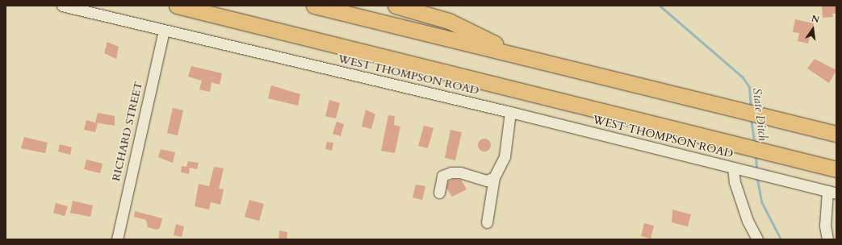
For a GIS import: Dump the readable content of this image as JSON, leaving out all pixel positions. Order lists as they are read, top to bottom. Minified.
{"streets":{"street":["WEST THOMPSON ROAD","RICHARD STREET"]},"crossings":[["WEST THOMPSON ROAD","RICHARD STREET"]],"water":["State Ditch"],"north":"top"}
